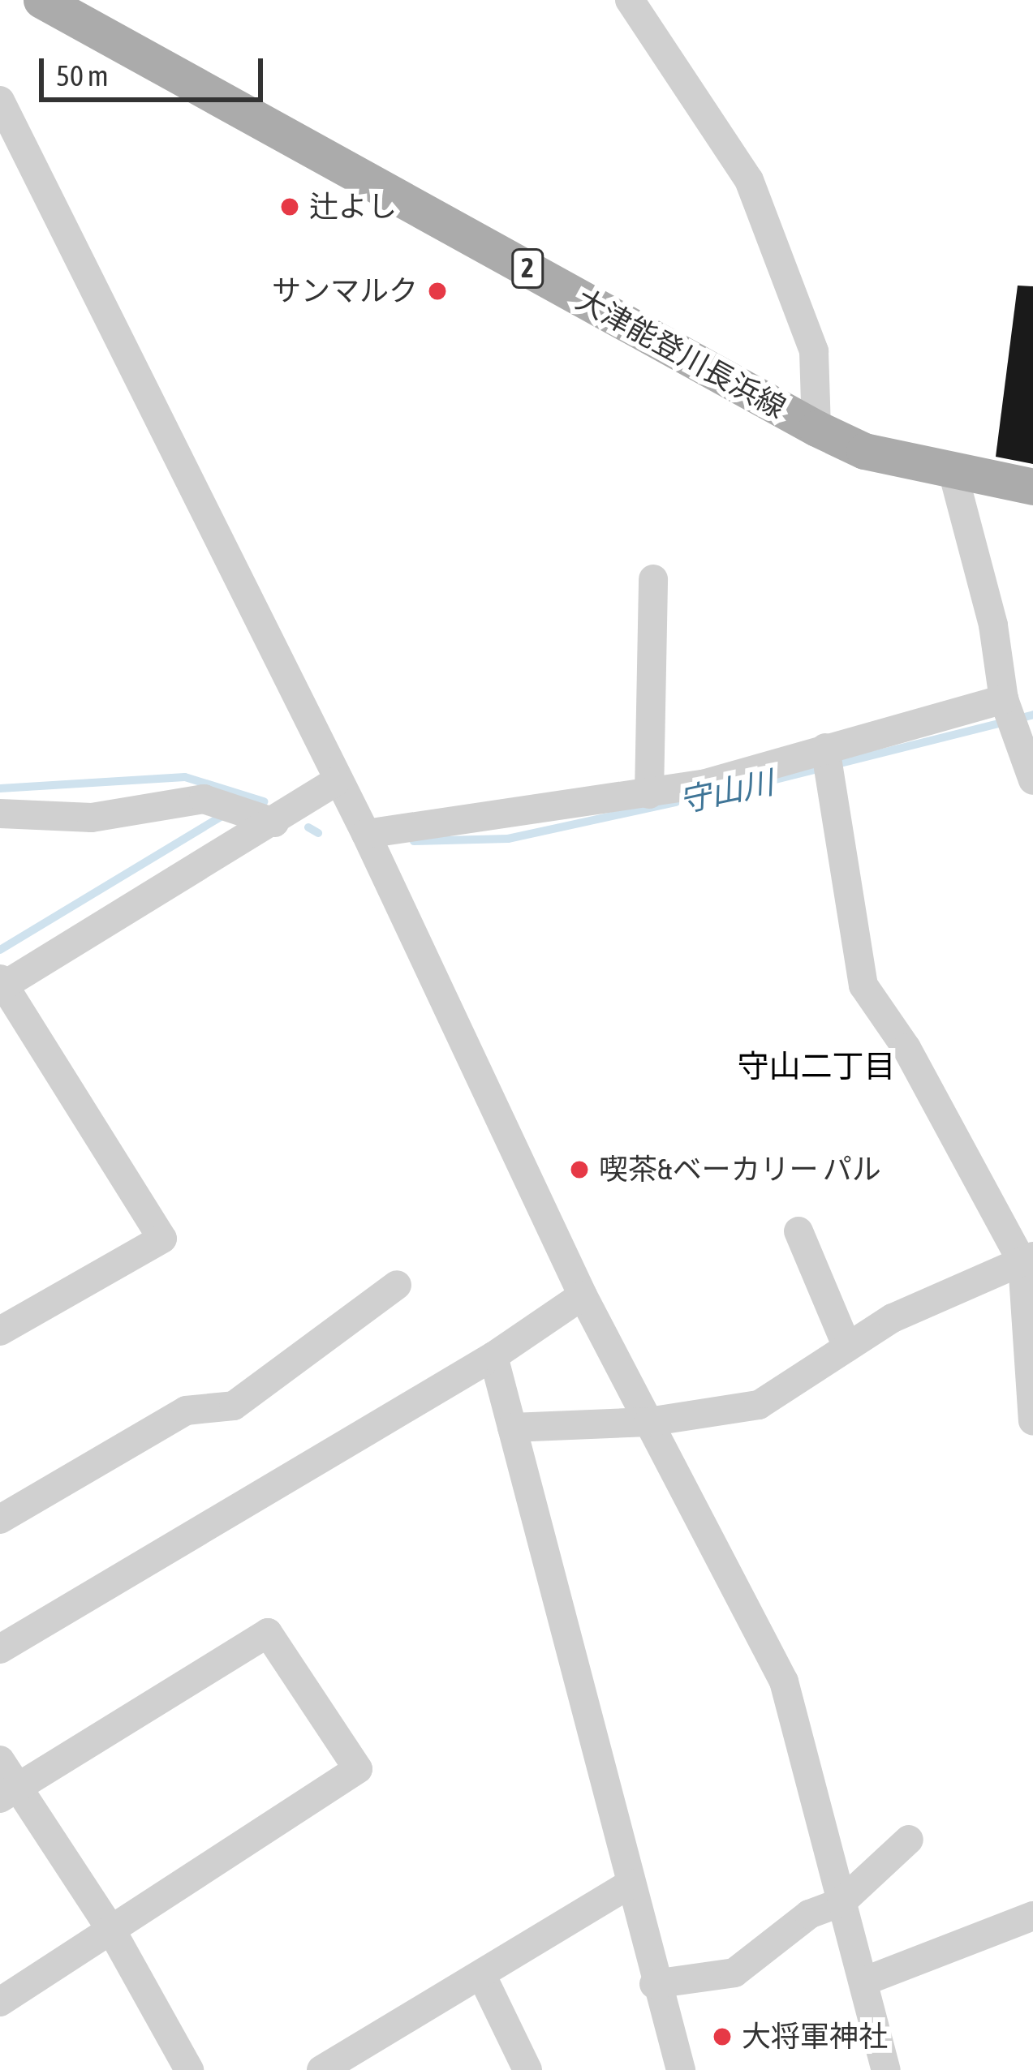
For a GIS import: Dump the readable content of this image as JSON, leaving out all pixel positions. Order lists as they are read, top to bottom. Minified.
{"streets":{"main road":["2","大津能登川長浜線"]},"districts":["守山二丁目"],"water":["守山川"],"places":["辻よし","サンマルク","喫茶&ベーカリー パル","大将軍神社"],"scale_bar":"50 m"}
